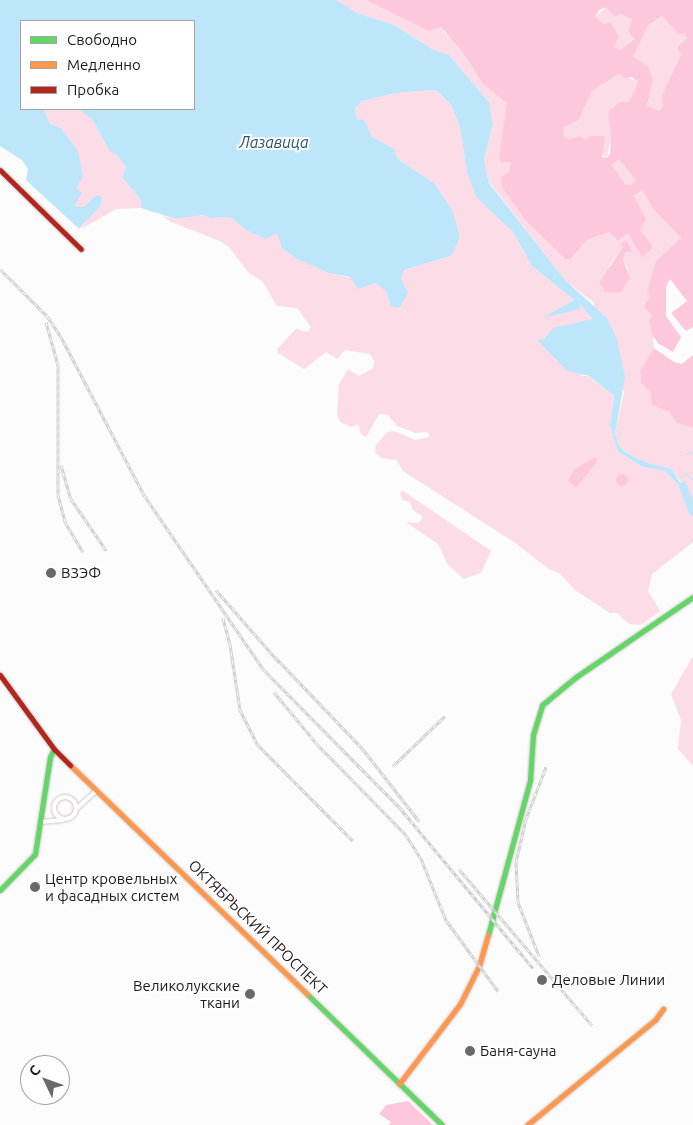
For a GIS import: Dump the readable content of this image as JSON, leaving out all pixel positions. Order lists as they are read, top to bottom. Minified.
{"streets":{"street":["ОКТЯБРЬСКИЙ ПРОСПЕКТ"]},"water":["Лазавица"],"places":["ВЗЭФ","Центр кровельных и фасадных систем","Деловые Линии","Великолукские ткани","Баня-сауна"],"legend":["Свободно","Медленно","Пробка"],"north":"top left"}
